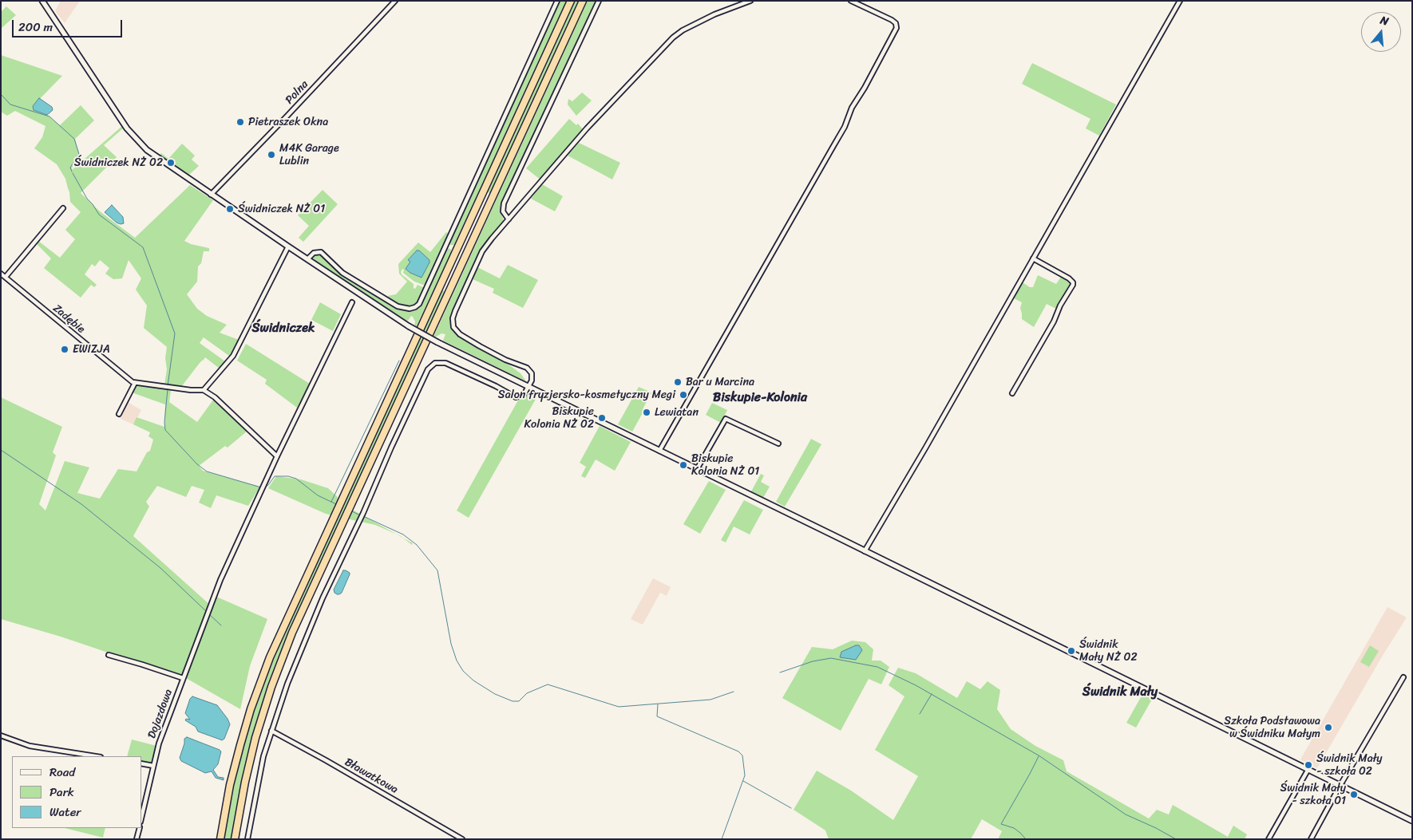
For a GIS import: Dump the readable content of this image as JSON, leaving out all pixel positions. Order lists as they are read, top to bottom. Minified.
{"streets":{"street":["Polna","Zadębie","Dojazdowa","Bławatkowa"]},"districts":["Świdniczek","Biskupie-Kolonia","Świdnik Mały"],"places":["Pietraszek Okna","M4K Garage Lublin","Świdniczek NŻ 02","Świdniczek NŻ 01","EWIZJA","Bar u Marcina","Salon fryzjersko-kosmetyczny Megi","Lewiatan","Biskupie Kolonia NŻ 02","Biskupie Kolonia NŻ 01","Świdnik Mały NŻ 02","Szkoła Podstawowa w Świdniku Małym","Świdnik Mały - szkoła 02","Świdnik Mały - szkoła 01"],"legend":["Road","Park","Water"],"scale_bar":"200 m","north":"top"}
